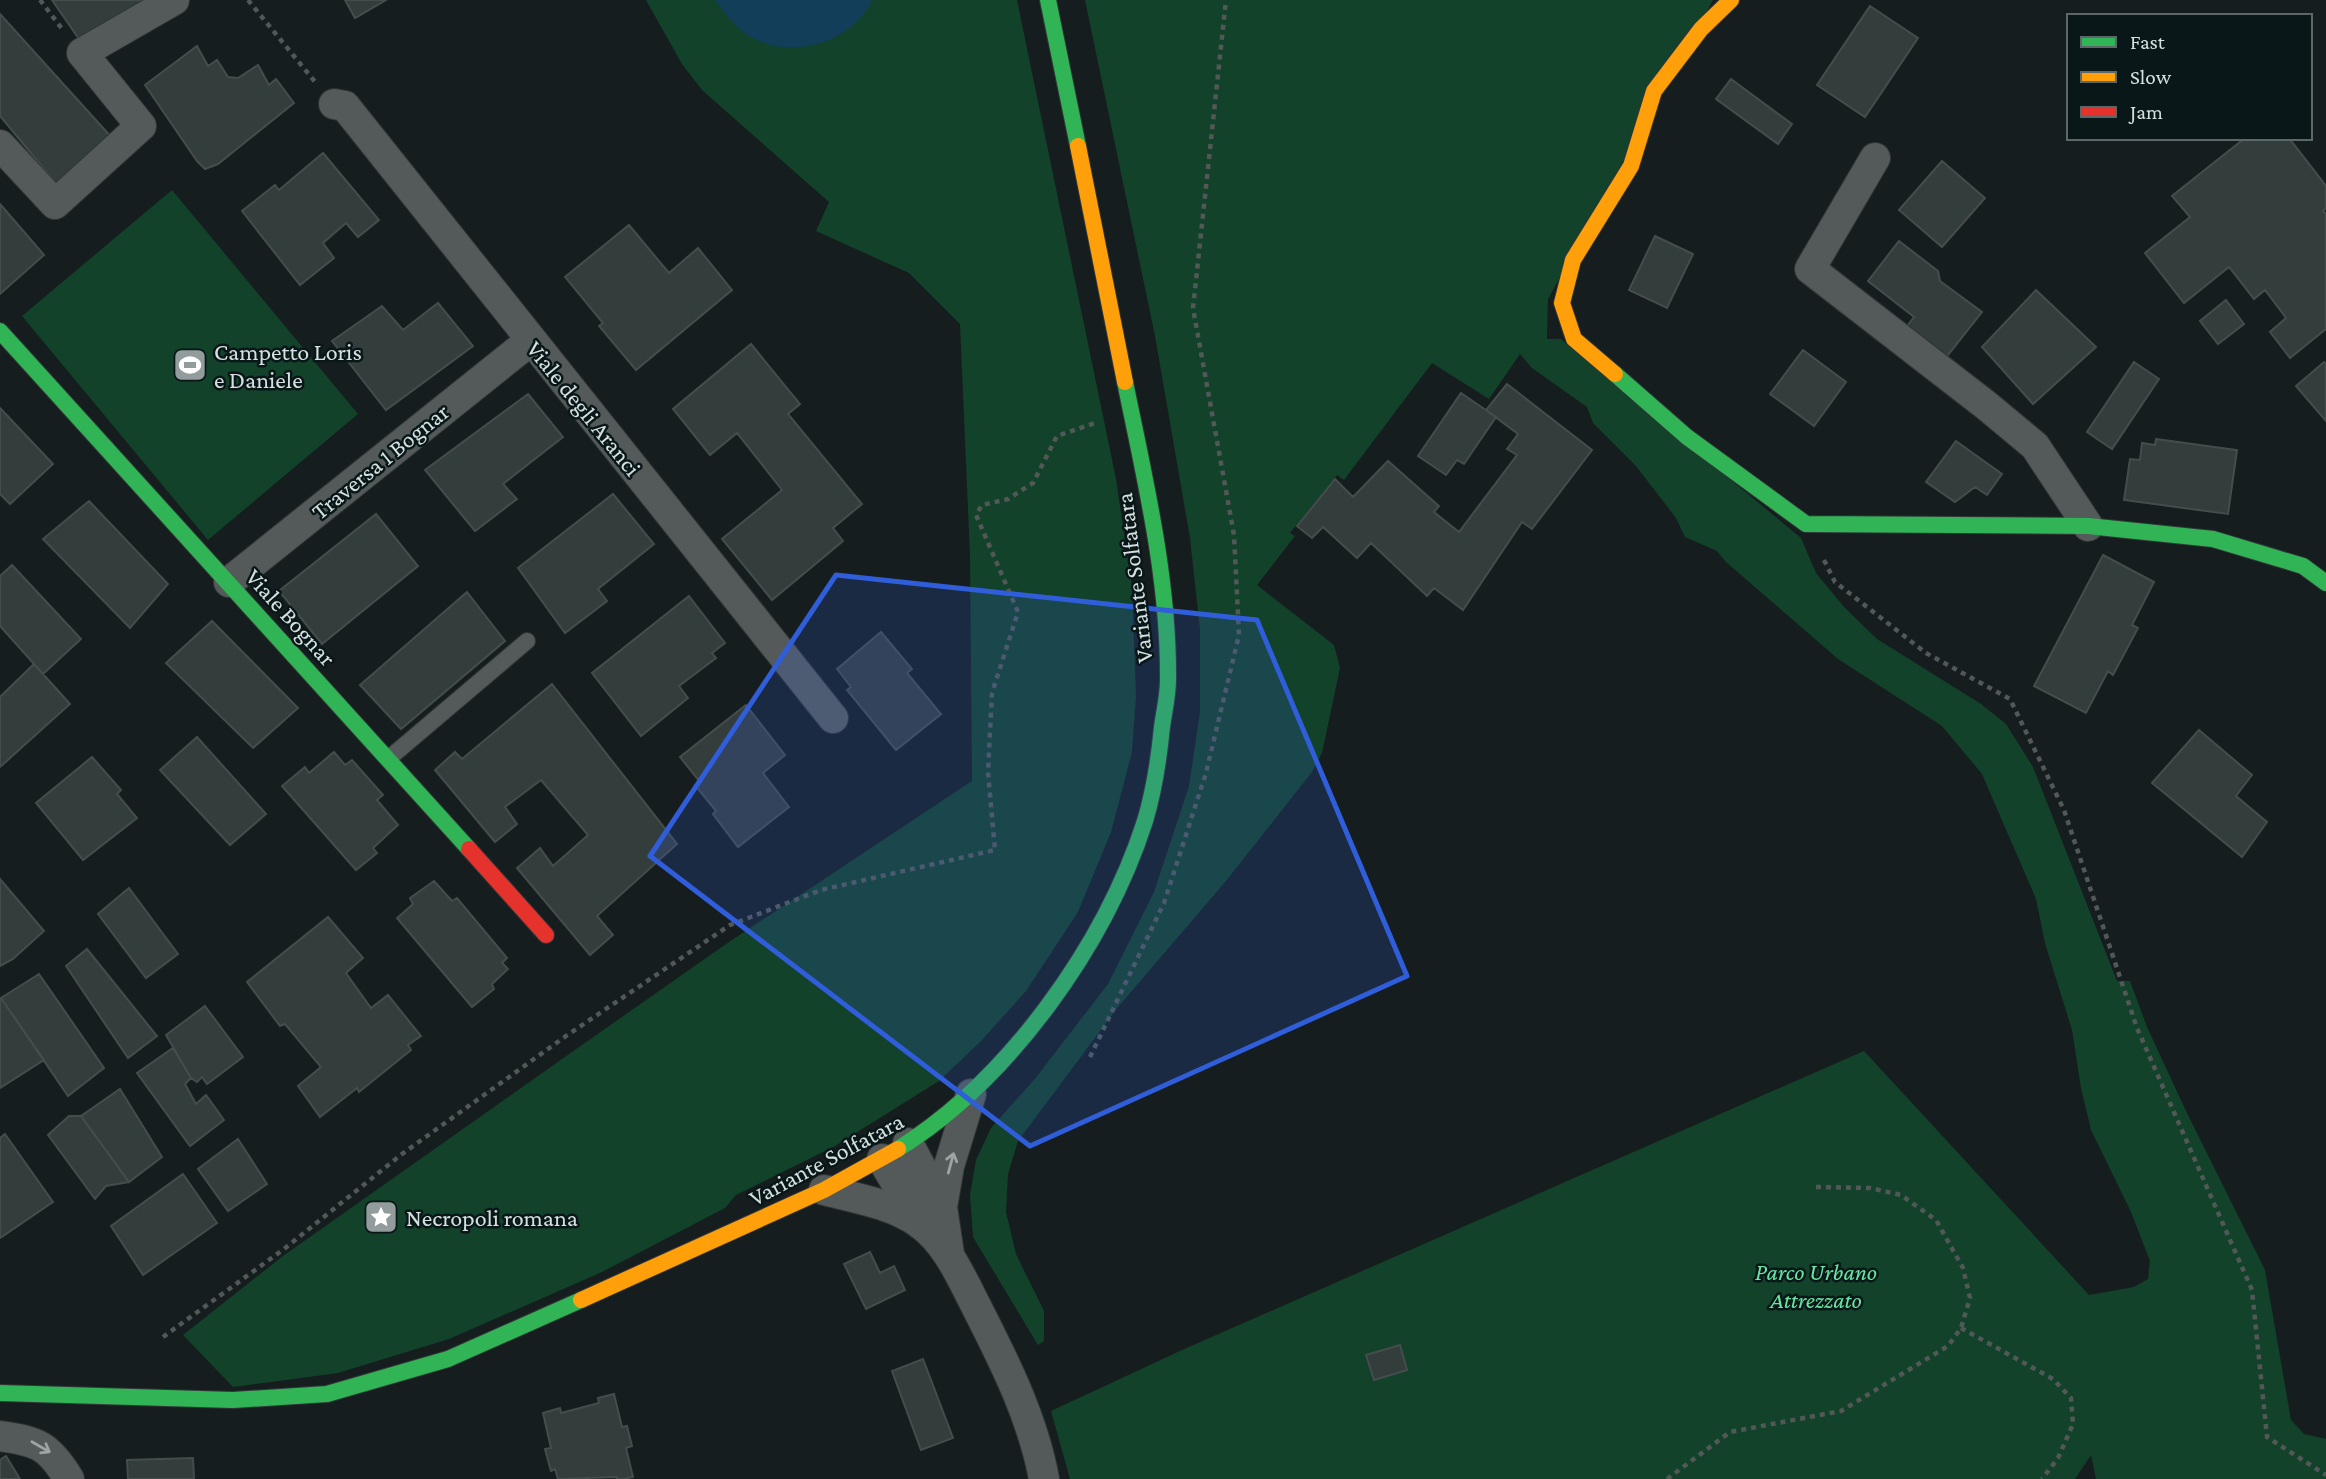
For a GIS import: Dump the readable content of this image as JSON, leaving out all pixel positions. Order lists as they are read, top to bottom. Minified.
{"streets":{"main road":["Variante Solfatara","Viale Bognar"],"street":["Viale degli Aranci","Traversa 1 Bognar"]},"crossings":[["Viale degli Aranci","Traversa 1 Bognar"],["Traversa 1 Bognar","Viale Bognar"]],"parks":["Parco Urbano Attrezzato"],"places":{"sports":["Campetto Loris e Daniele"],"place":["Necropoli romana"]},"legend":["Fast","Slow","Jam"]}
